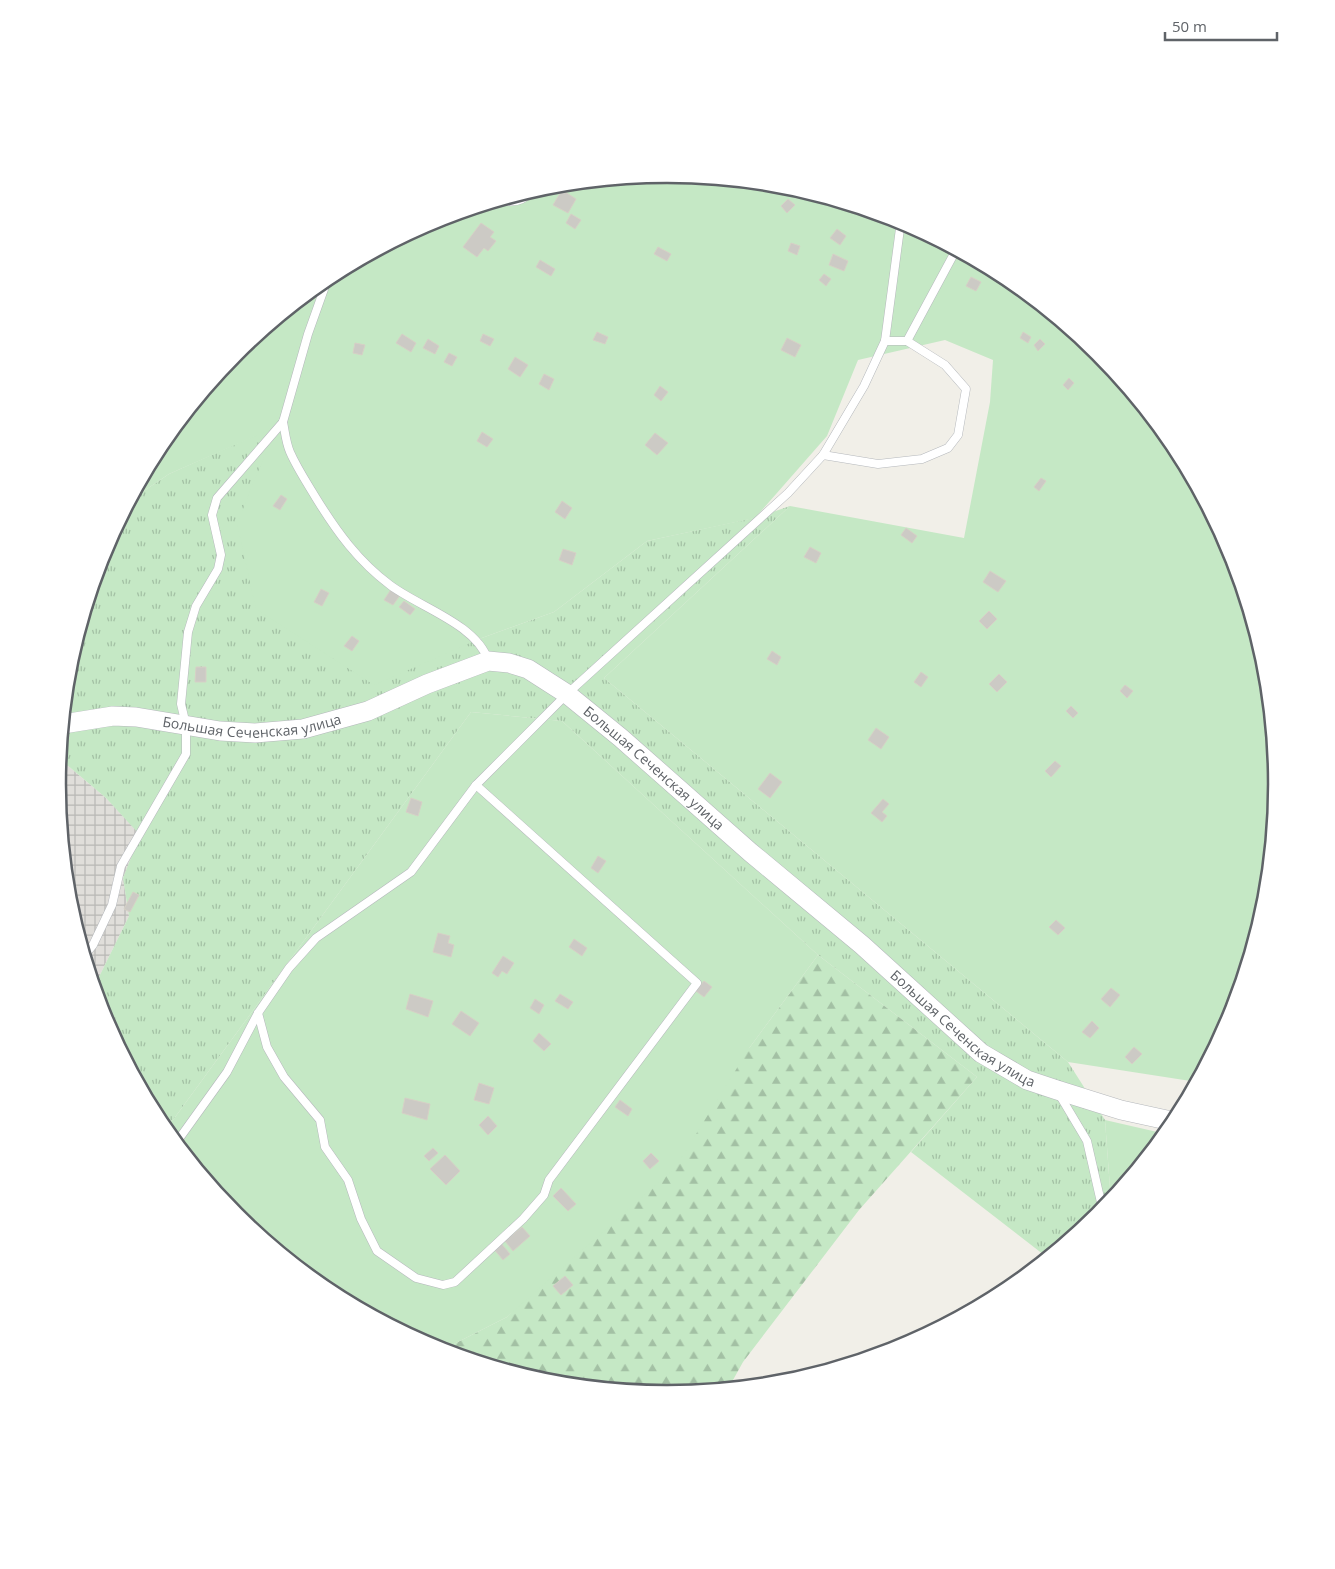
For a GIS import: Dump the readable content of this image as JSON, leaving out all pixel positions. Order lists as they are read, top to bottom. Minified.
{"streets":{"street":["Большая Сеченская улица"]},"scale_bar":"50 m"}
